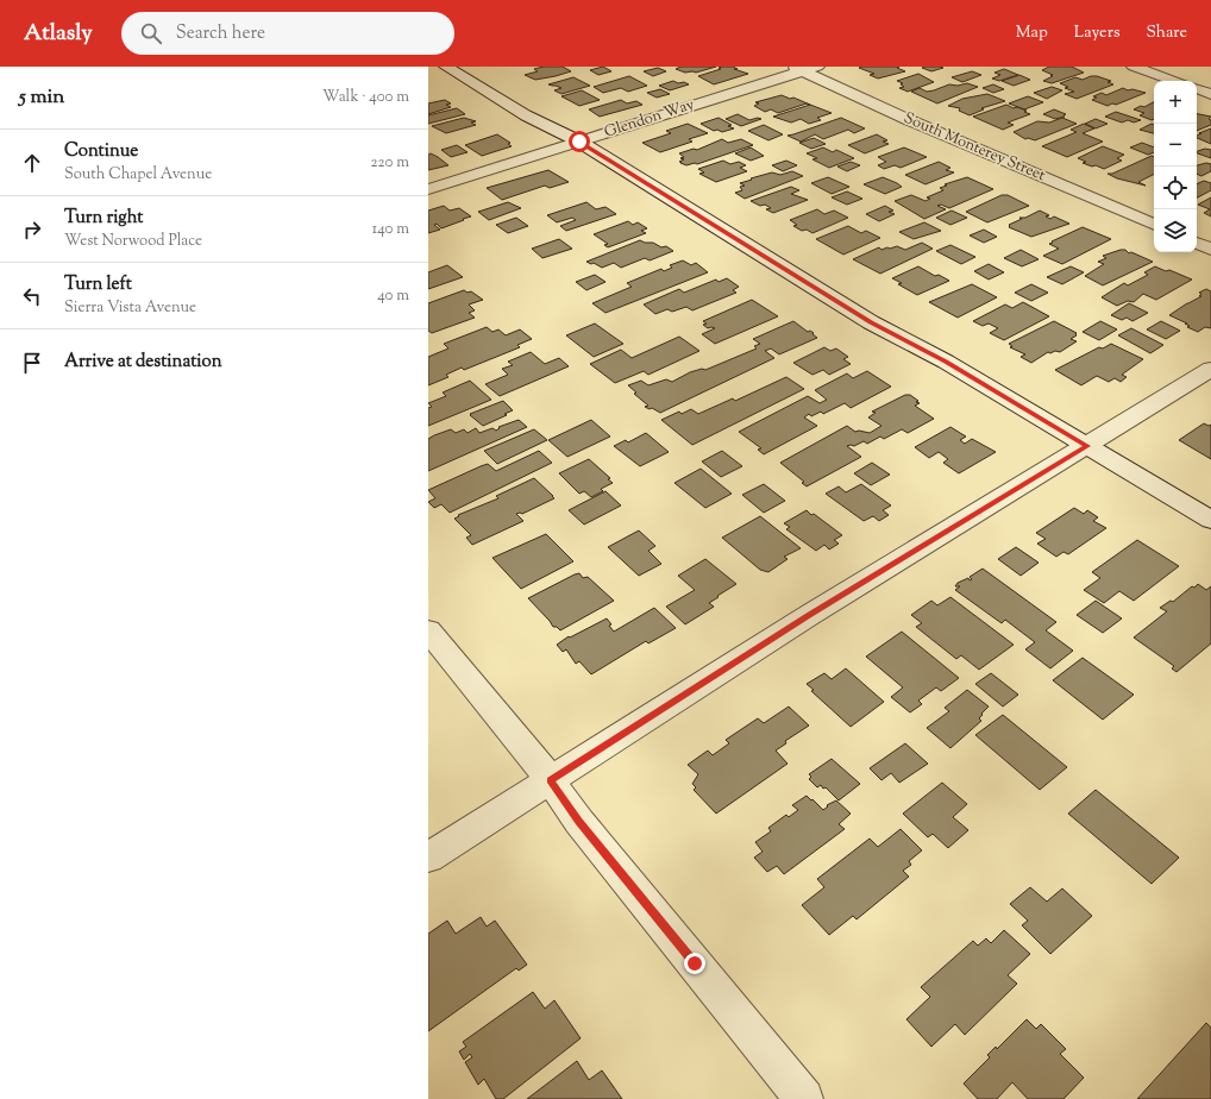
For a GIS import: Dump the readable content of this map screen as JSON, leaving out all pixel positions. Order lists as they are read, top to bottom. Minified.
{"streets":{"street":["Glendon Way","South Monterey Street"]},"crossings":[["Glendon Way","South Monterey Street"]],"page":{"header":"Atlasly","search":"Search here","nav":["Map","Layers","Share"],"heading":["5 min","Walk · 400 m"],"map_buttons":["+","−"],"list":[["Continue","South Chapel Avenue","220 m"],["Turn right","West Norwood Place","140 m"],["Turn left","Sierra Vista Avenue","40 m"],"Arrive at destination"]}}
